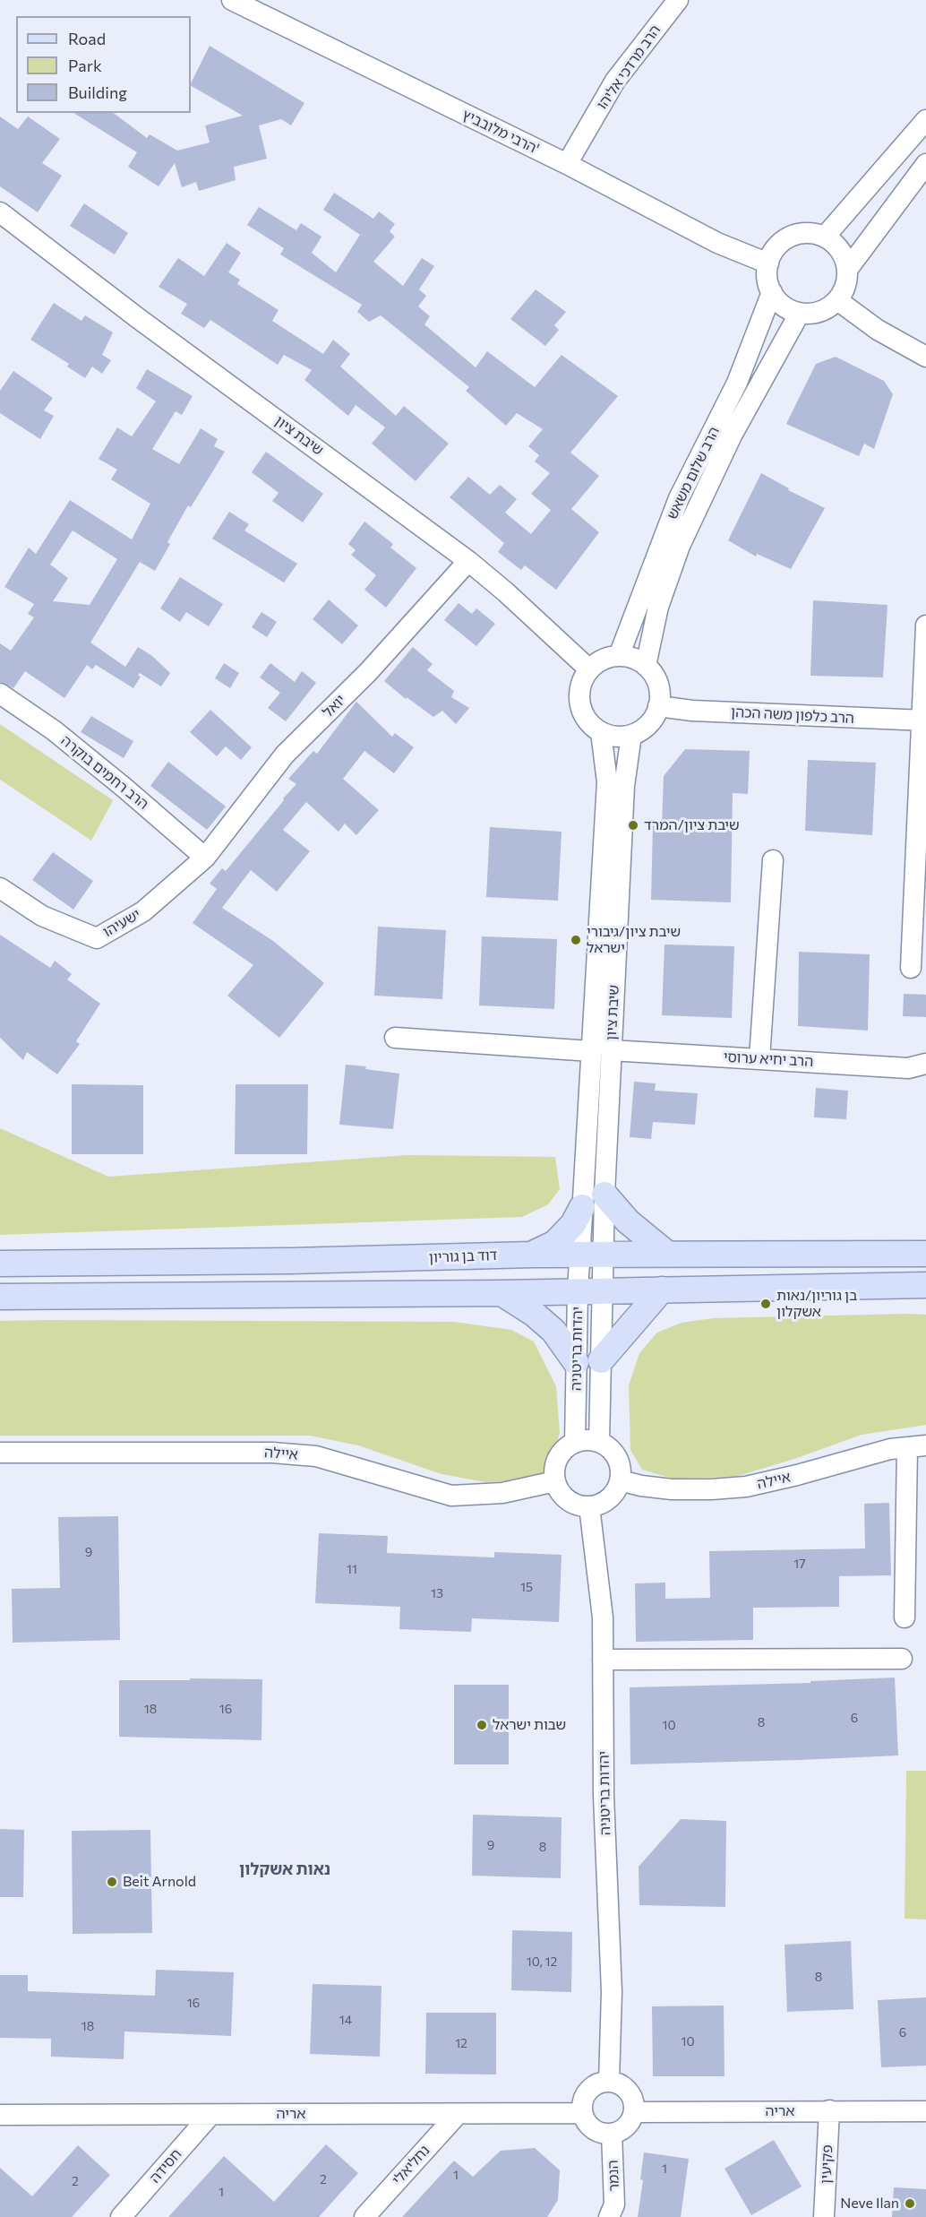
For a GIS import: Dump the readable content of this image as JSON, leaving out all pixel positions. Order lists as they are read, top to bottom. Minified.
{"streets":{"main road":["דוד בן גוריון"],"street":["הרב מרדכי אליהו","הרבי מלובביץ'","שיבת ציון","הרב שלום משאש","יואל","הרב כלפון משה הכהן","הרב רחמים בוקרה","ישעיהו","הרב יחיא ערוסי","יהדות בריטניה","איילה","אריה","פקיעין","נחליאלי","חסידה","הנמר"]},"crossings":[["הרב מרדכי אליהו","הרבי מלובביץ'"],["הרבי מלובביץ'","הרב שלום משאש"],["שיבת ציון","הרב שלום משאש"],["שיבת ציון","יואל"],["שיבת ציון","הרב כלפון משה הכהן"],["שיבת ציון","הרב יחיא ערוסי"],["שיבת ציון","דוד בן גוריון"],["שיבת ציון","יהדות בריטניה"],["הרב שלום משאש","הרב כלפון משה הכהן"],["יואל","הרב רחמים בוקרה"],["יואל","ישעיהו"],["הרב רחמים בוקרה","ישעיהו"],["דוד בן גוריון","יהדות בריטניה"],["יהדות בריטניה","איילה"],["יהדות בריטניה","אריה"],["יהדות בריטניה","הנמר"],["אריה","פקיעין"],["אריה","נחליאלי"],["אריה","חסידה"],["אריה","הנמר"]],"districts":["נאות אשקלון"],"places":["שיבת ציון/המרד","שיבת ציון/גיבורי ישראל","בן גוריון/נאות אשקלון","שבות ישראל","Beit Arnold","Neve Ilan"],"house_numbers":["9","17","11","15","13","18","16","6","8","10","9","8","10, 12","8","16","14","18","6","10","12","1","1","2","2","1"],"legend":["Road","Park","Building"]}
